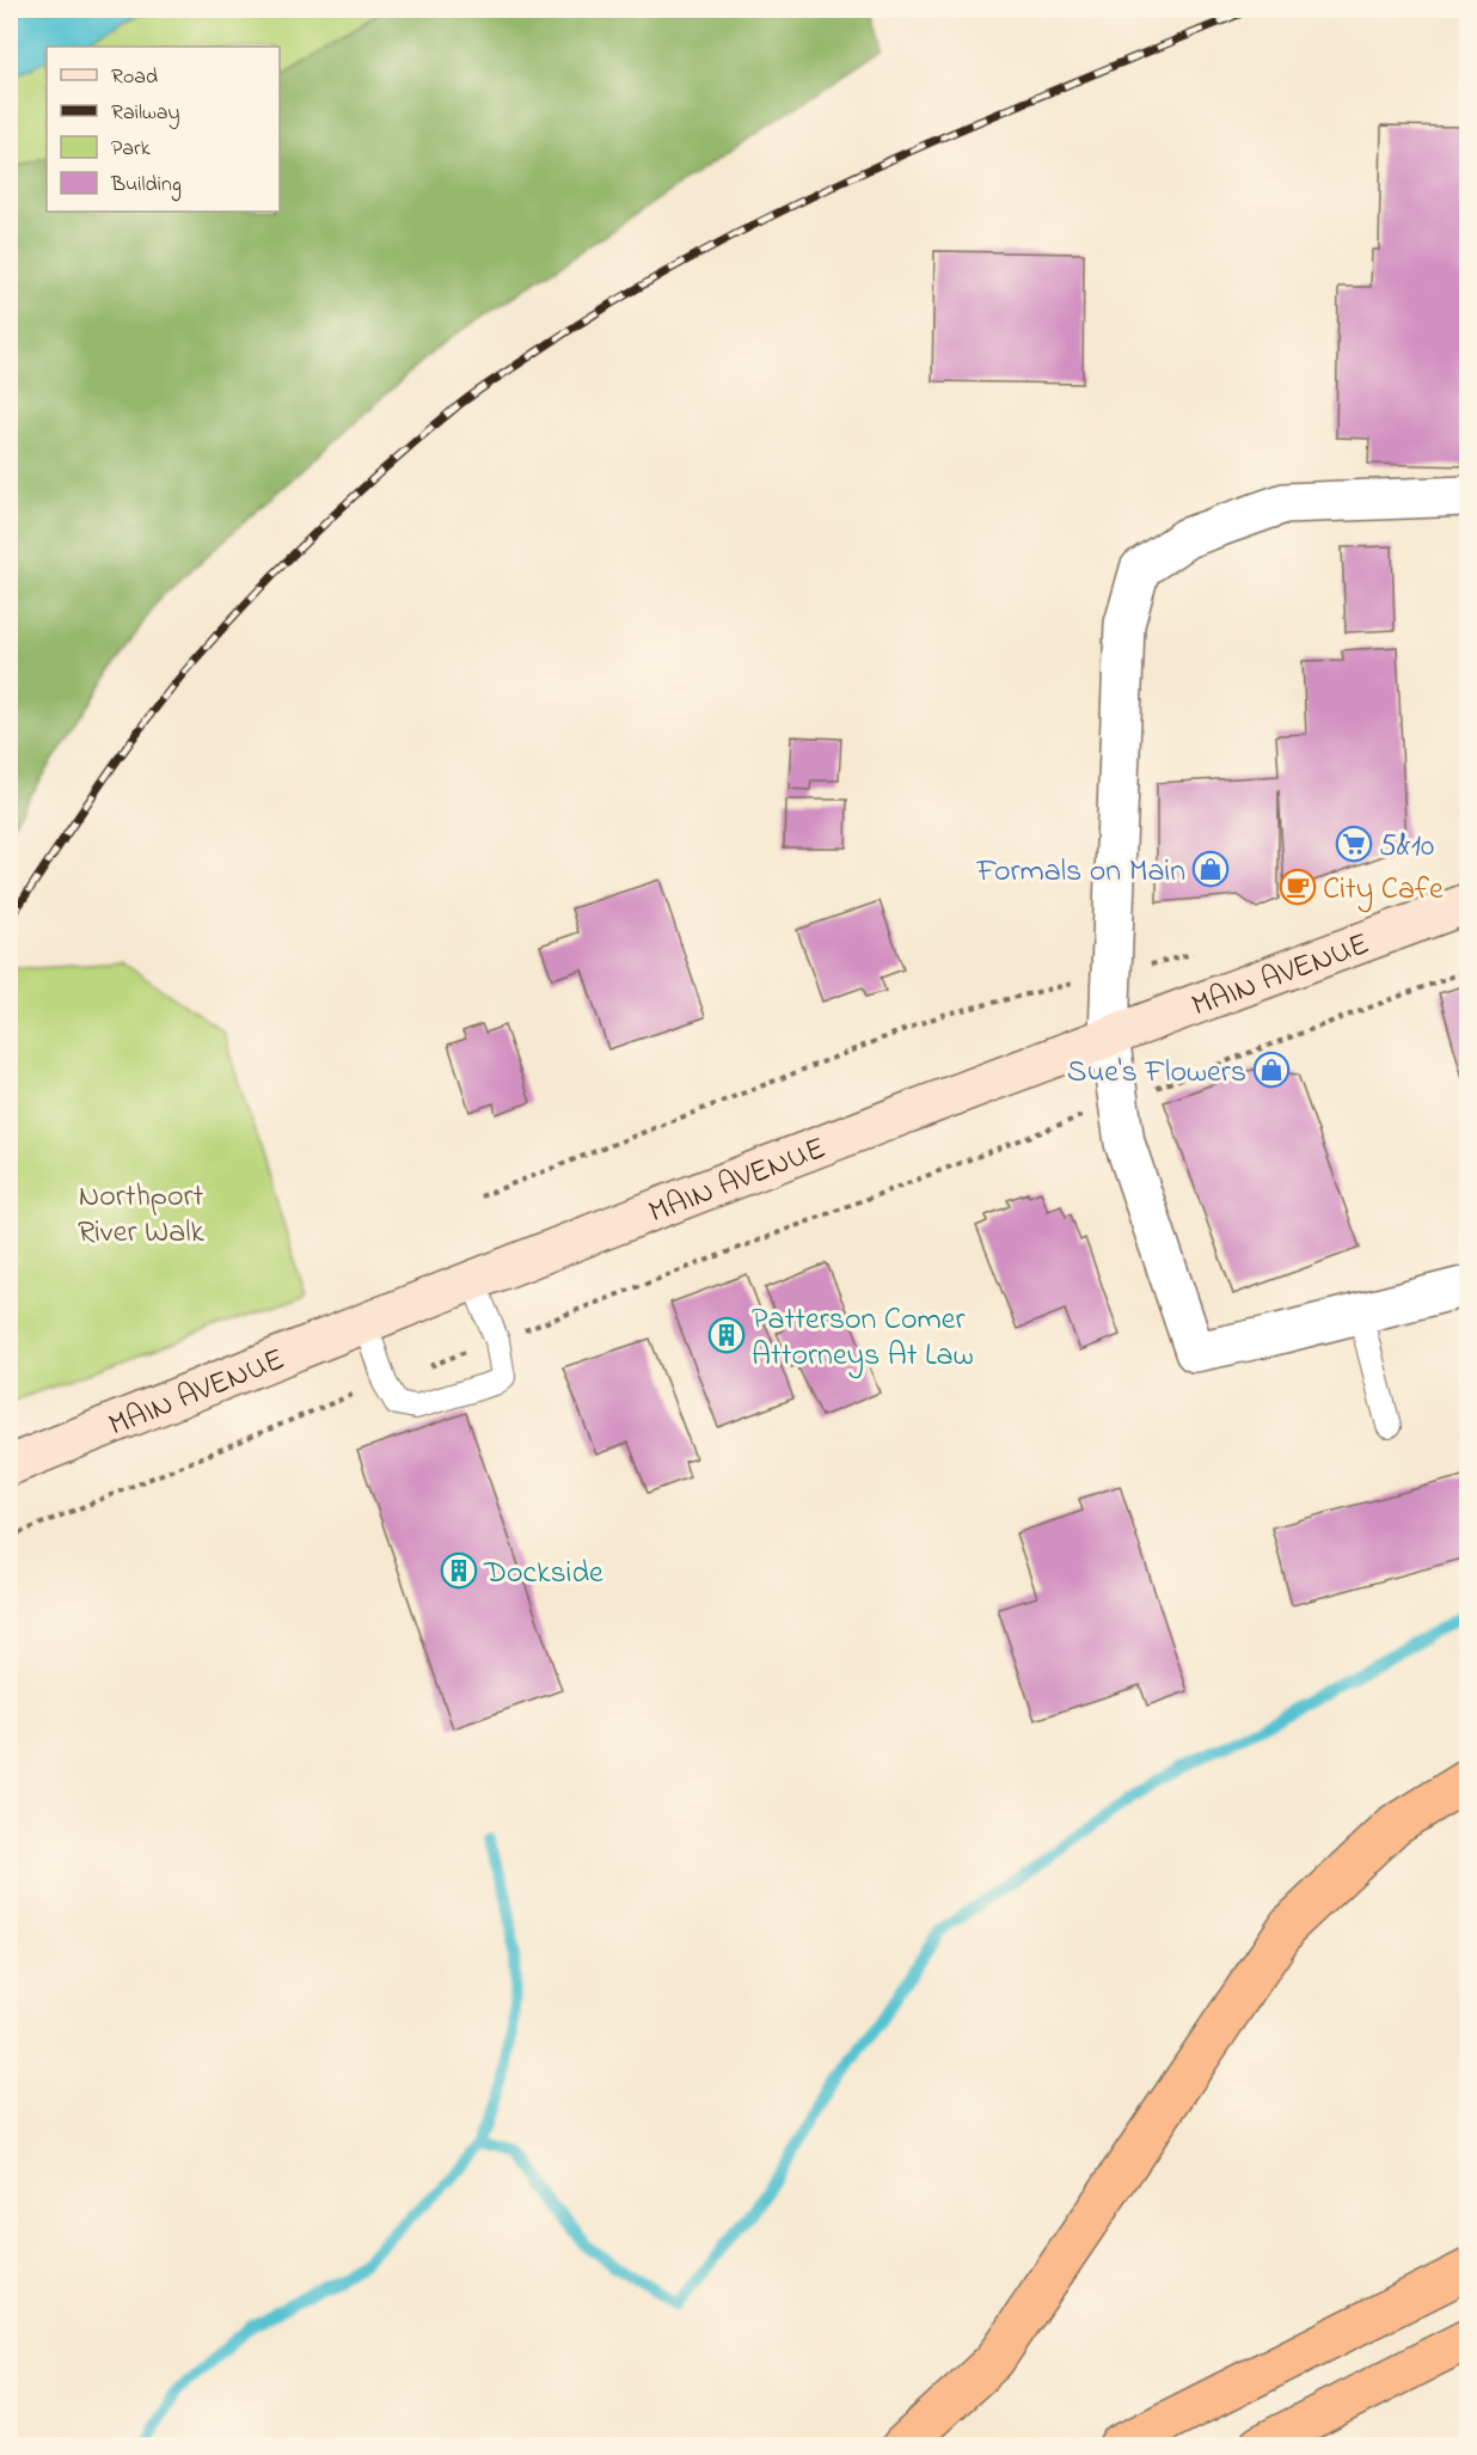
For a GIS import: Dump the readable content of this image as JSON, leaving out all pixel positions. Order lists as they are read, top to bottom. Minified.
{"streets":{"main road":["MAIN AVENUE"]},"parks":["Northport River Walk"],"places":{"supermarket":["5&10"],"shop":["Formals on Main","Sue's Flowers"],"cafe":["City Cafe"],"building":["Patterson Comer Attorneys At Law","Dockside"]},"legend":["Road","Railway","Park","Building"]}
